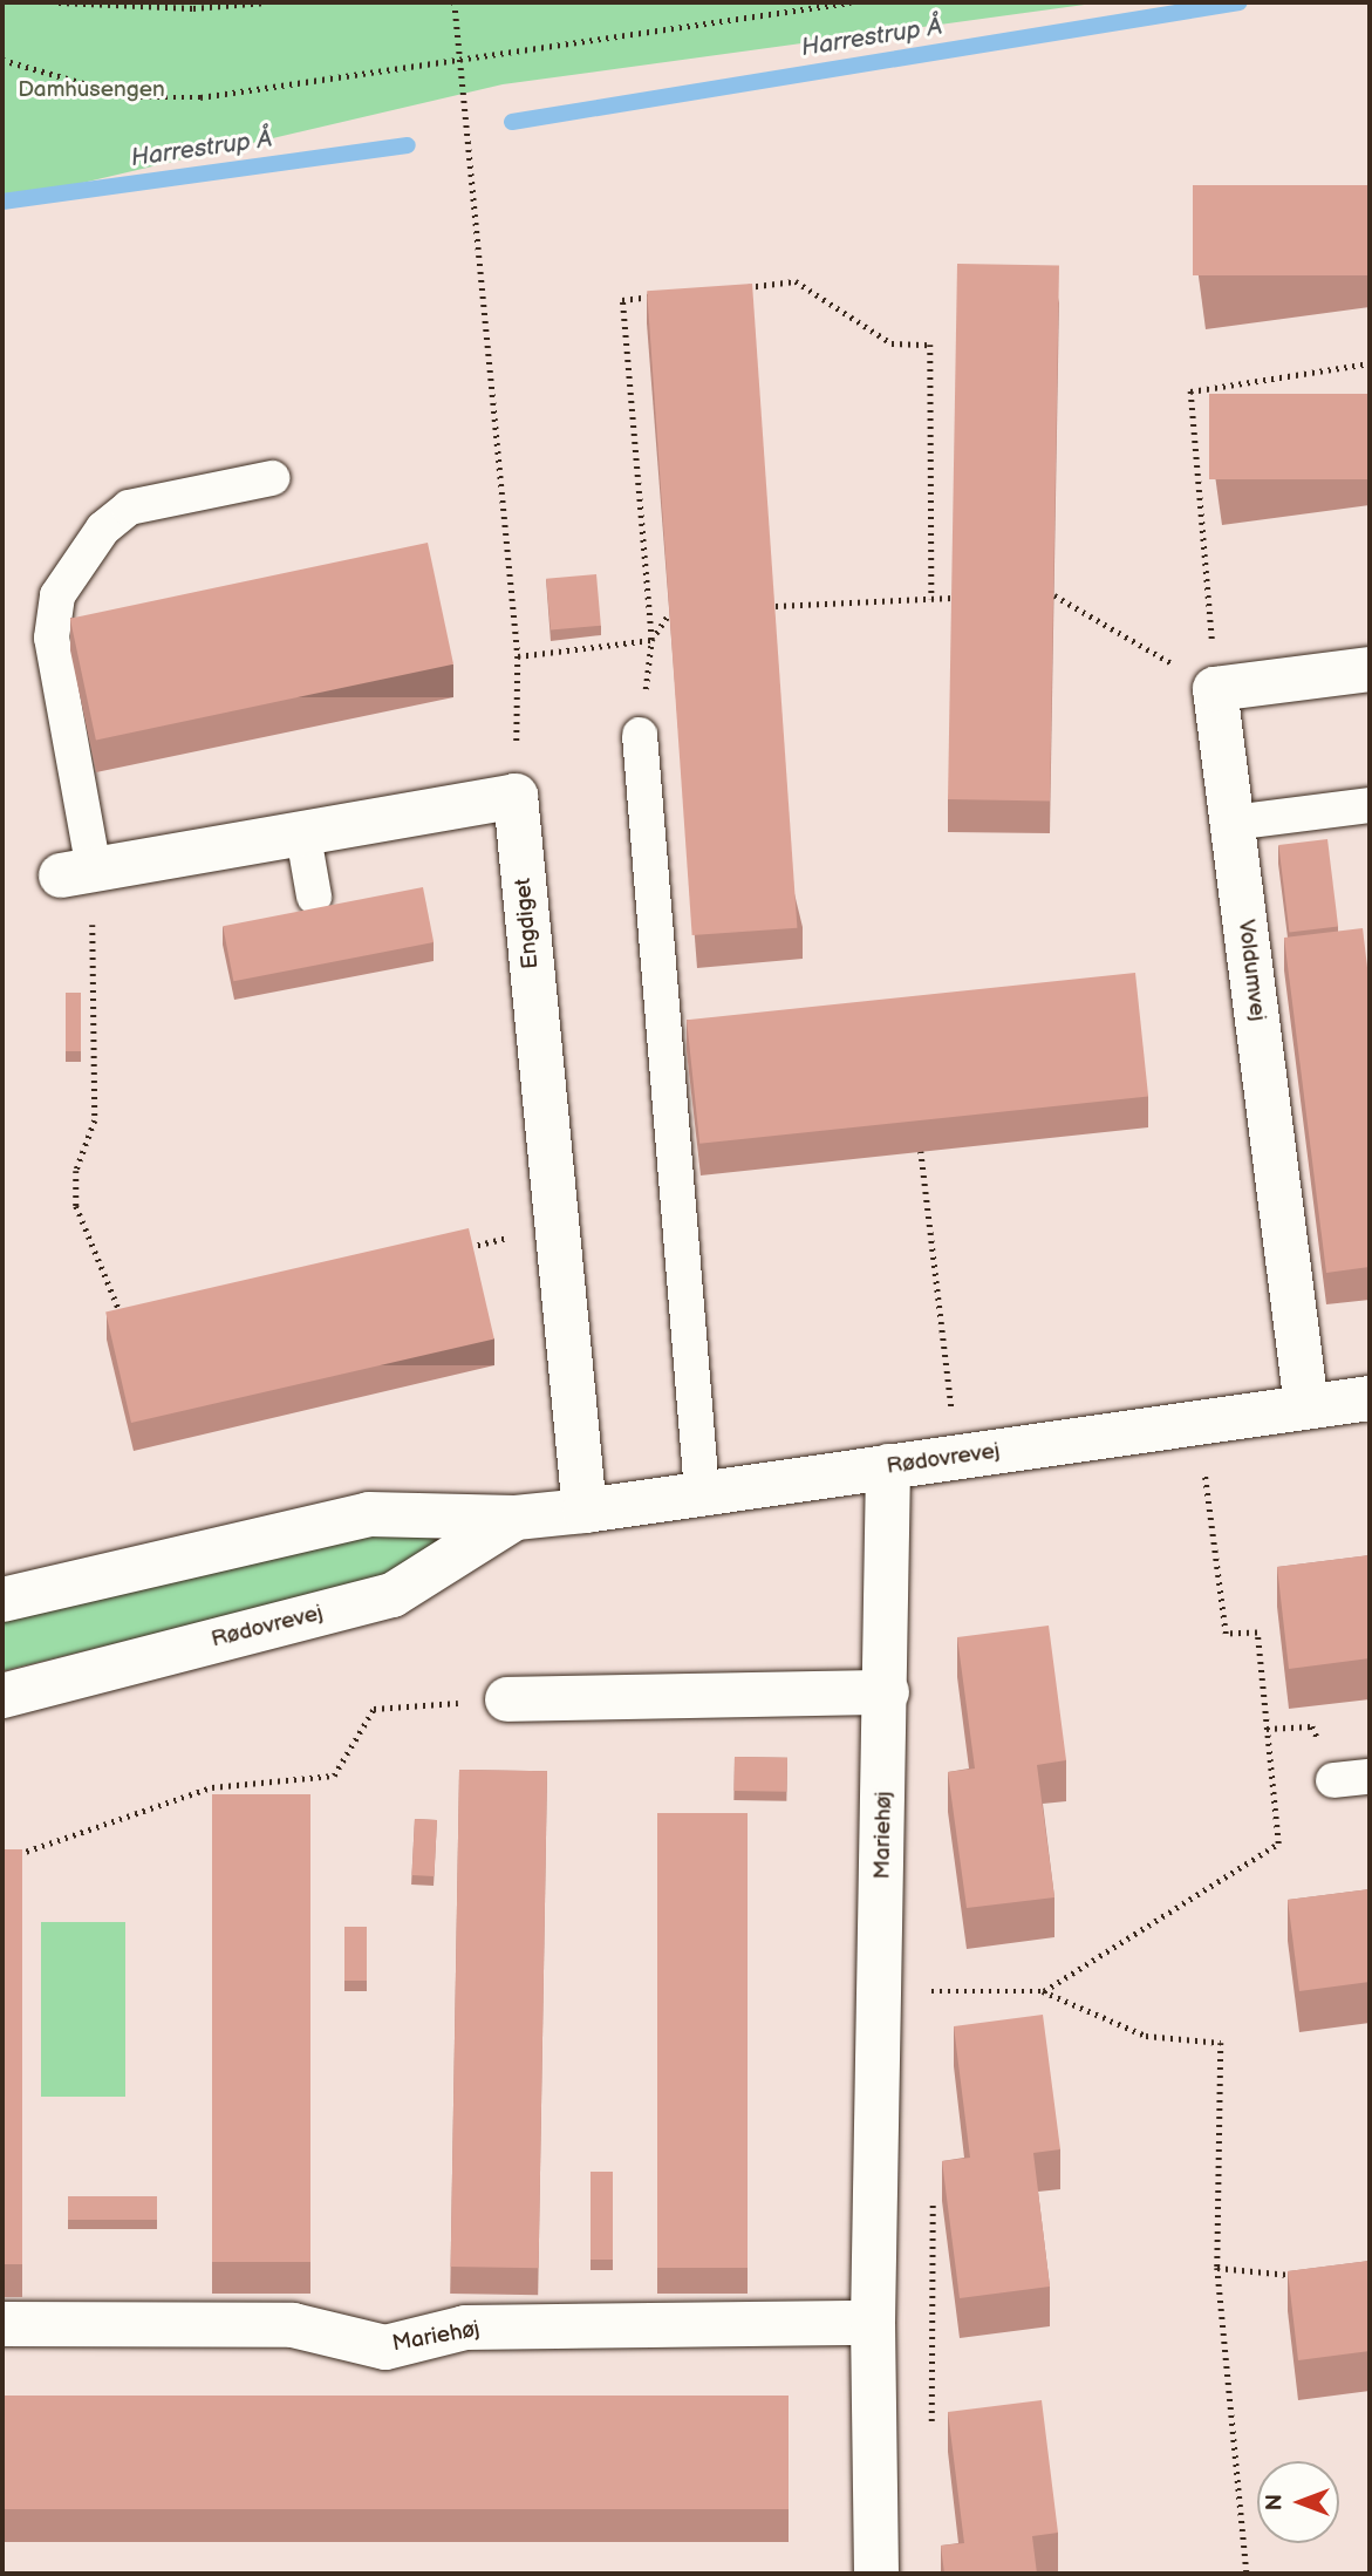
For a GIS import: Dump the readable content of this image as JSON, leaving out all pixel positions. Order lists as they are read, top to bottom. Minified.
{"streets":{"street":["Engdiget","Voldumvej","Rødovrevej","Mariehøj"]},"crossings":[["Engdiget","Rødovrevej"],["Voldumvej","Rødovrevej"],["Rødovrevej","Mariehøj"]],"water":["Harrestrup Å"],"parks":["Damhusengen"],"north":"left"}
